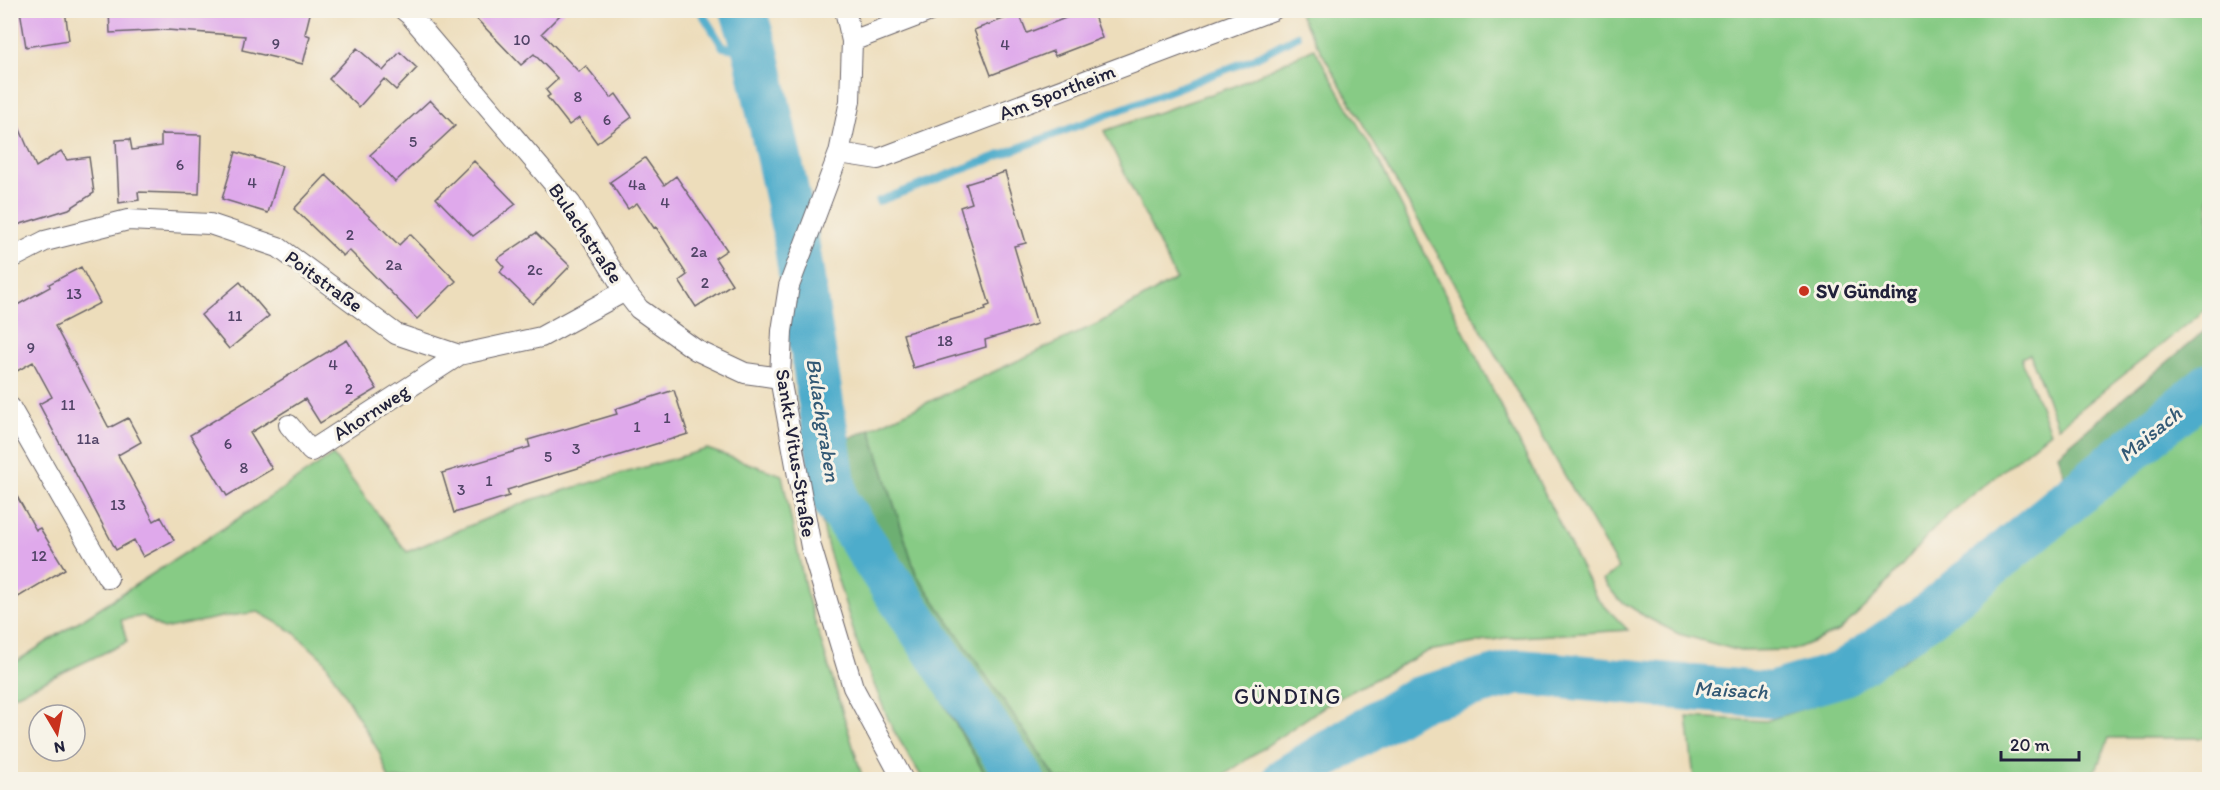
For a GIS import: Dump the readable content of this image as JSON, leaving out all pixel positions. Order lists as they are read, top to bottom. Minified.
{"streets":{"street":["Am Sportheim","Bulachstraße","Poitstraße","Ahornweg","Sankt-Vitus-Straße"]},"crossings":[["Am Sportheim","Sankt-Vitus-Straße"],["Bulachstraße","Sankt-Vitus-Straße"],["Poitstraße","Ahornweg"]],"districts":["GÜNDING"],"water":["Bulachgraben","Maisach"],"places":["SV Günding"],"house_numbers":["10","9","4","8","6","5","6","4","4a","4","2","2a","2a","2c","2","13","11","18","9","4","2","11","1","1","11a","6","3","5","8","1","3","13","12"],"scale_bar":"20 m","north":"bottom"}
